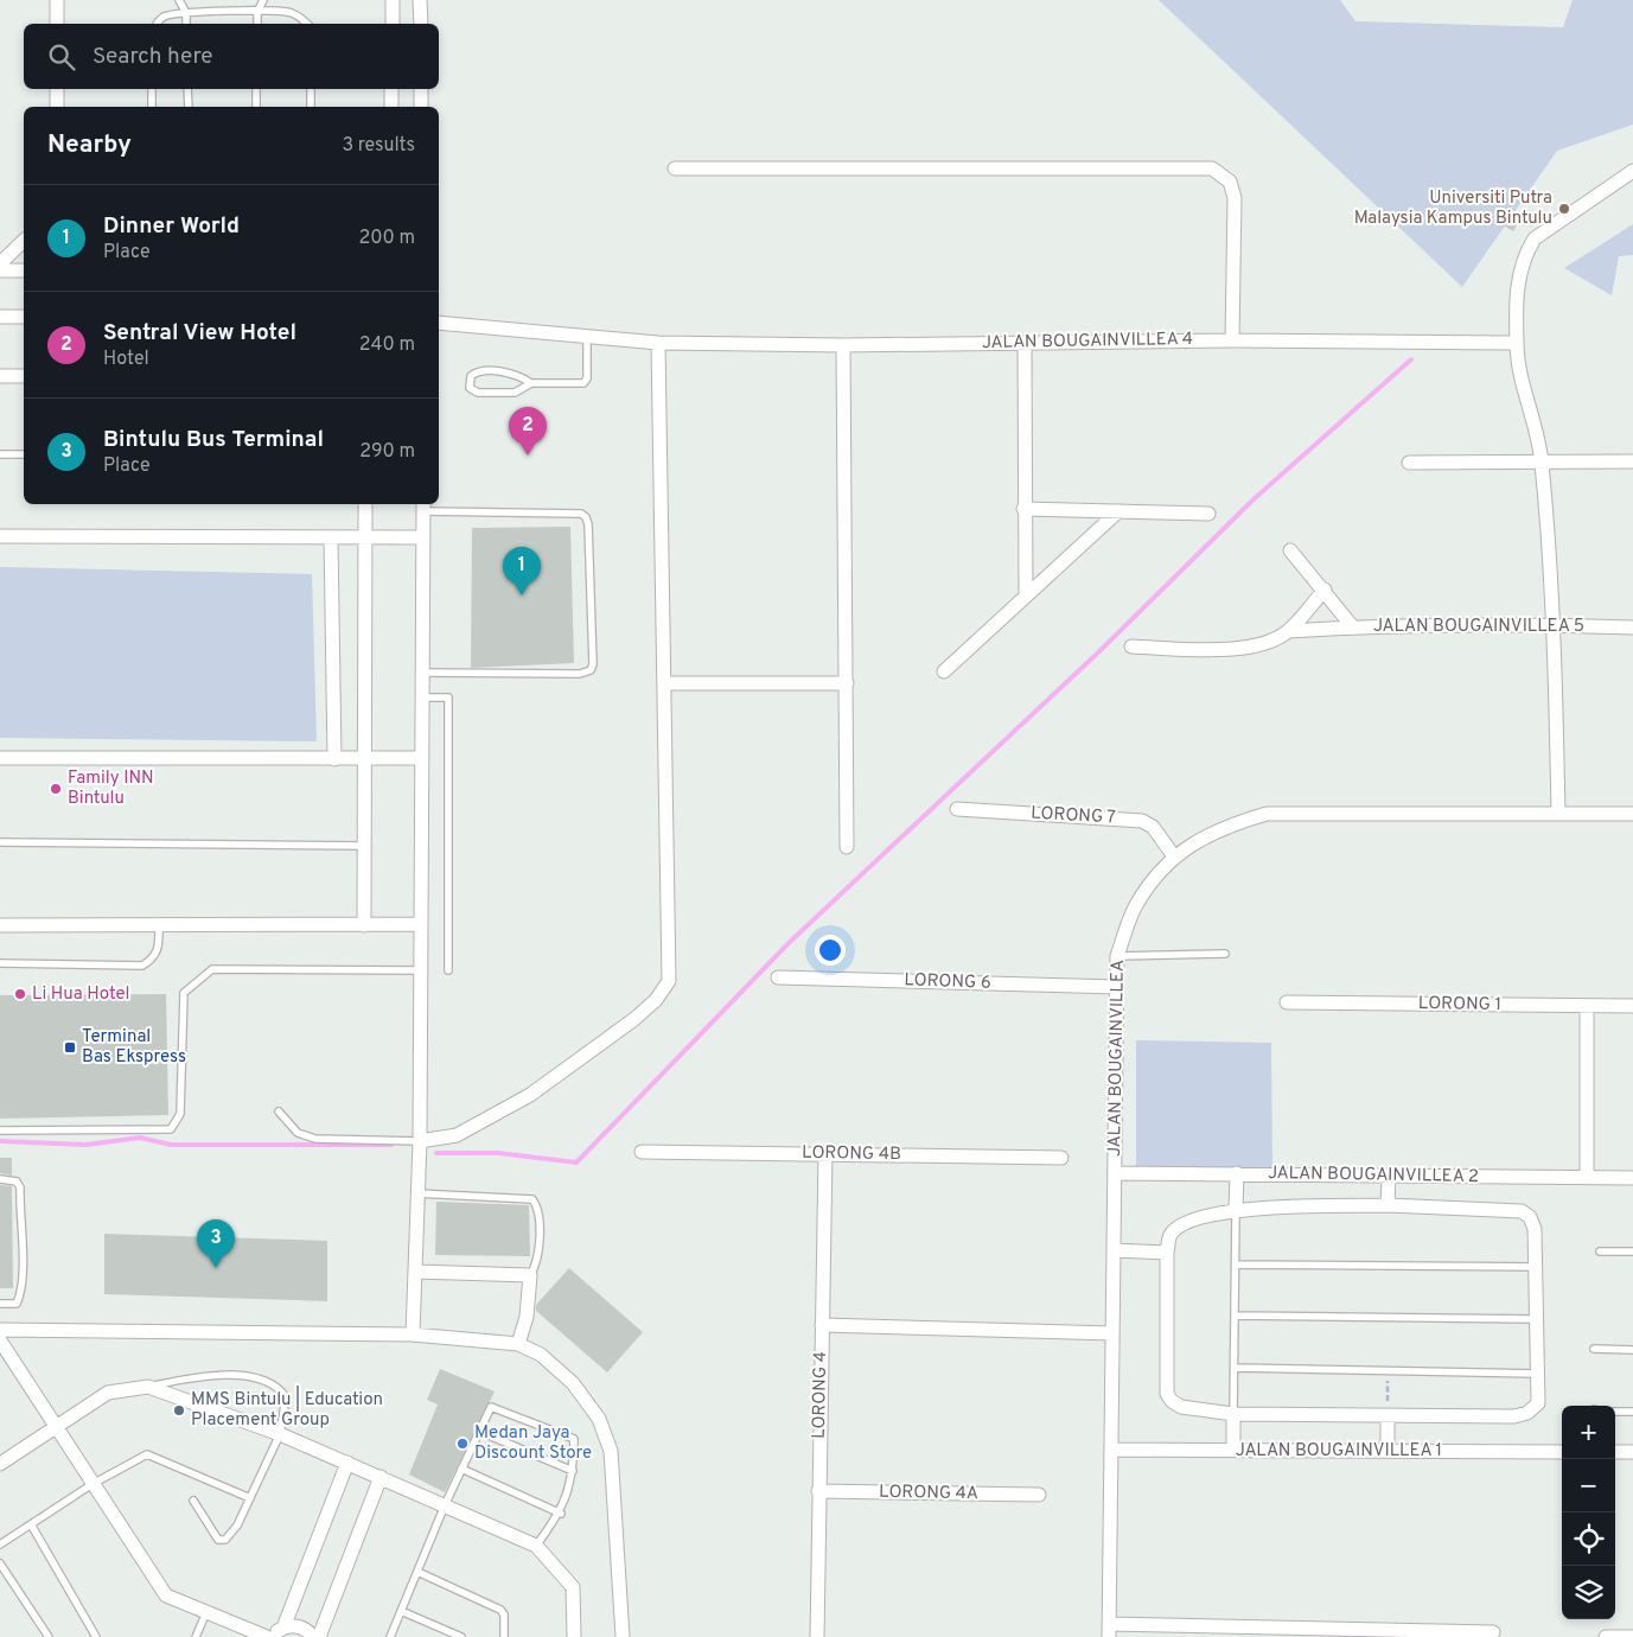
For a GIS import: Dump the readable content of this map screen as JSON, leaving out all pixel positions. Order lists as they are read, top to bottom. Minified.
{"streets":{"street":["JALAN BOUGAINVILLEA 4","JALAN BOUGAINVILLEA 5","LORONG 7","LORONG 6","LORONG 1","JALAN BOUGAINVILLEA","LORONG 4B","JALAN BOUGAINVILLEA 2","LORONG 4","JALAN BOUGAINVILLEA 1","LORONG 4A"]},"crossings":[["LORONG 7","JALAN BOUGAINVILLEA"],["LORONG 6","JALAN BOUGAINVILLEA"],["JALAN BOUGAINVILLEA","JALAN BOUGAINVILLEA 2"],["JALAN BOUGAINVILLEA","JALAN BOUGAINVILLEA 1"],["LORONG 4B","LORONG 4"],["LORONG 4","LORONG 4A"]],"places":{"other":["Universiti Putra Malaysia Kampus Bintulu","Family INN Bintulu","Li Hua Hotel","MMS Bintulu | Education Placement Group","Medan Jaya Discount Store"],"transit":["Terminal Bas Ekspress"]},"page":{"search":"Search here","heading":["Nearby","3 results"],"list":[{"mark":"1","name":"Dinner World","note":"Place","value":"200 m"},{"mark":"2","name":"Sentral View Hotel","note":"Hotel","value":"240 m"},{"mark":"3","name":"Bintulu Bus Terminal","note":"Place","value":"290 m"}],"pins":["2","1","3"],"map_buttons":["+","−"]}}
